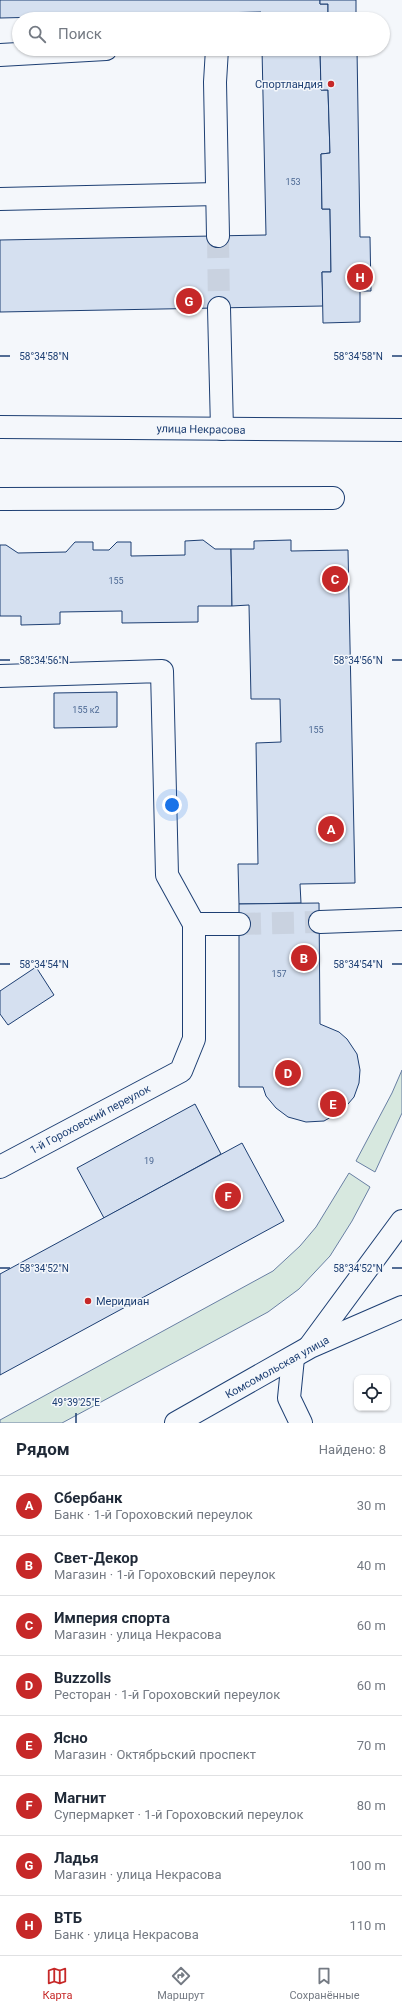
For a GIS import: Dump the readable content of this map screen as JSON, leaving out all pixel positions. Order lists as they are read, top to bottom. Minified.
{"streets":{"street":["улица Некрасова","1-й Гороховский переулок","Комсомольская улица"]},"places":["Спортландия","Меридиан"],"house_numbers":["153","155","155 к2","155","157","19"],"page":{"search":"Поиск","pins":["H","G","C","A","B","D","E","F"],"heading":["Рядом","Найдено: 8"],"list":[{"mark":"A","name":"Сбербанк","note":"Банк · 1-й Гороховский переулок","value":"30 m"},{"mark":"B","name":"Свет-Декор","note":"Магазин · 1-й Гороховский переулок","value":"40 m"},{"mark":"C","name":"Империя спорта","note":"Магазин · улица Некрасова","value":"60 m"},{"mark":"D","name":"Buzzolls","note":"Ресторан · 1-й Гороховский переулок","value":"60 m"},{"mark":"E","name":"Ясно","note":"Магазин · Октябрьский проспект","value":"70 m"},{"mark":"F","name":"Магнит","note":"Супермаркет · 1-й Гороховский переулок","value":"80 m"},{"mark":"G","name":"Ладья","note":"Магазин · улица Некрасова","value":"100 m"},{"mark":"H","name":"ВТБ","note":"Банк · улица Некрасова","value":"110 m"}],"nav":["Карта","Маршрут","Сохранённые"]},"coordinates":["58°34'58\"N","58°34'56\"N","58°34'54\"N","58°34'52\"N","49°39'25\"E"]}
